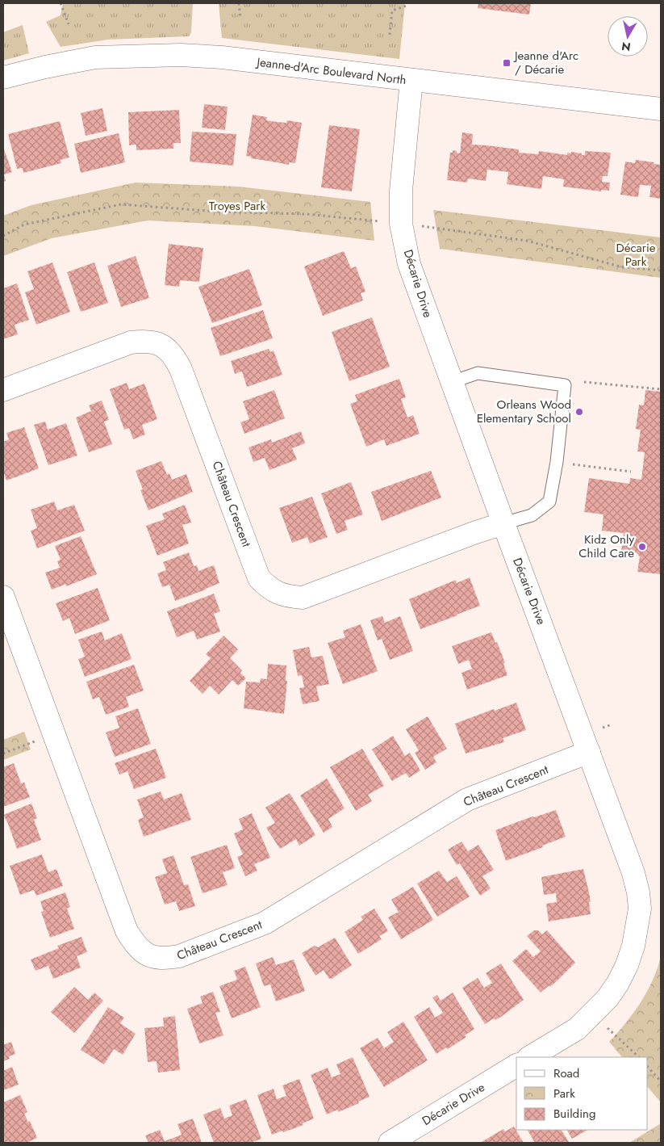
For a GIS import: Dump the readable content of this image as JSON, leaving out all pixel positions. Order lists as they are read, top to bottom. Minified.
{"streets":{"street":["Jeanne-d'Arc Boulevard North","Décarie Drive","Château Crescent"]},"crossings":[["Jeanne-d'Arc Boulevard North","Décarie Drive"],["Décarie Drive","Château Crescent"]],"parks":["Troyes Park","Décarie Park"],"places":{"transit":["Jeanne d'Arc / Décarie"],"other":["Orleans Wood Elementary School","Kidz Only Child Care"]},"legend":["Road","Park","Building"],"north":"bottom"}
